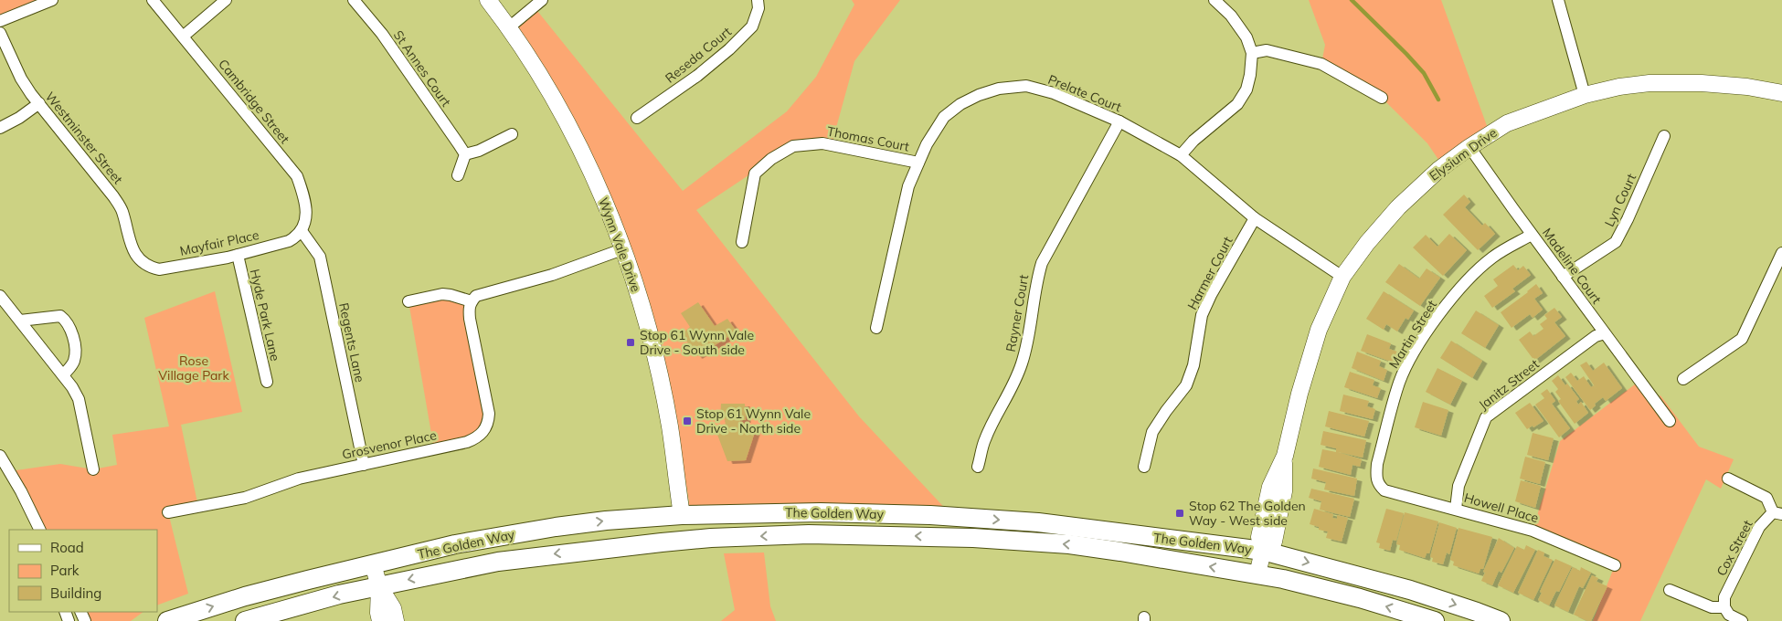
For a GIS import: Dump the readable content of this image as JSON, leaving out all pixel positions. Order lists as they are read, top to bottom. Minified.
{"streets":{"main road":["The Golden Way"],"street":["Reseda Court","St Annes Court","Prelate Court","Cambridge Street","Westminster Street","Thomas Court","Elysium Drive","Lyn Court","Mayfair Place","Wynn Vale Drive","Madeline Court","Harmer Court","Rayner Court","Hyde Park Lane","Martin Street","Regents Lane","Janitz Street","Grosvenor Place","Howell Place","Cox Street"]},"crossings":[["Prelate Court","Thomas Court"],["Prelate Court","Elysium Drive"],["Prelate Court","Harmer Court"],["Prelate Court","Rayner Court"],["Cambridge Street","Mayfair Place"],["Cambridge Street","Regents Lane"],["Westminster Street","Mayfair Place"],["Elysium Drive","Madeline Court"],["Elysium Drive","The Golden Way"],["Lyn Court","Madeline Court"],["Mayfair Place","Hyde Park Lane"],["Mayfair Place","Regents Lane"],["Wynn Vale Drive","The Golden Way"],["Madeline Court","Martin Street"],["Madeline Court","Janitz Street"],["Martin Street","Howell Place"],["Regents Lane","Grosvenor Place"],["Janitz Street","Howell Place"]],"parks":["Rose Village Park"],"places":{"transit":["Stop 61 Wynn Vale Drive - South side","Stop 61 Wynn Vale Drive - North side","Stop 62 The Golden Way - West side"]},"legend":["Road","Park","Building"]}
